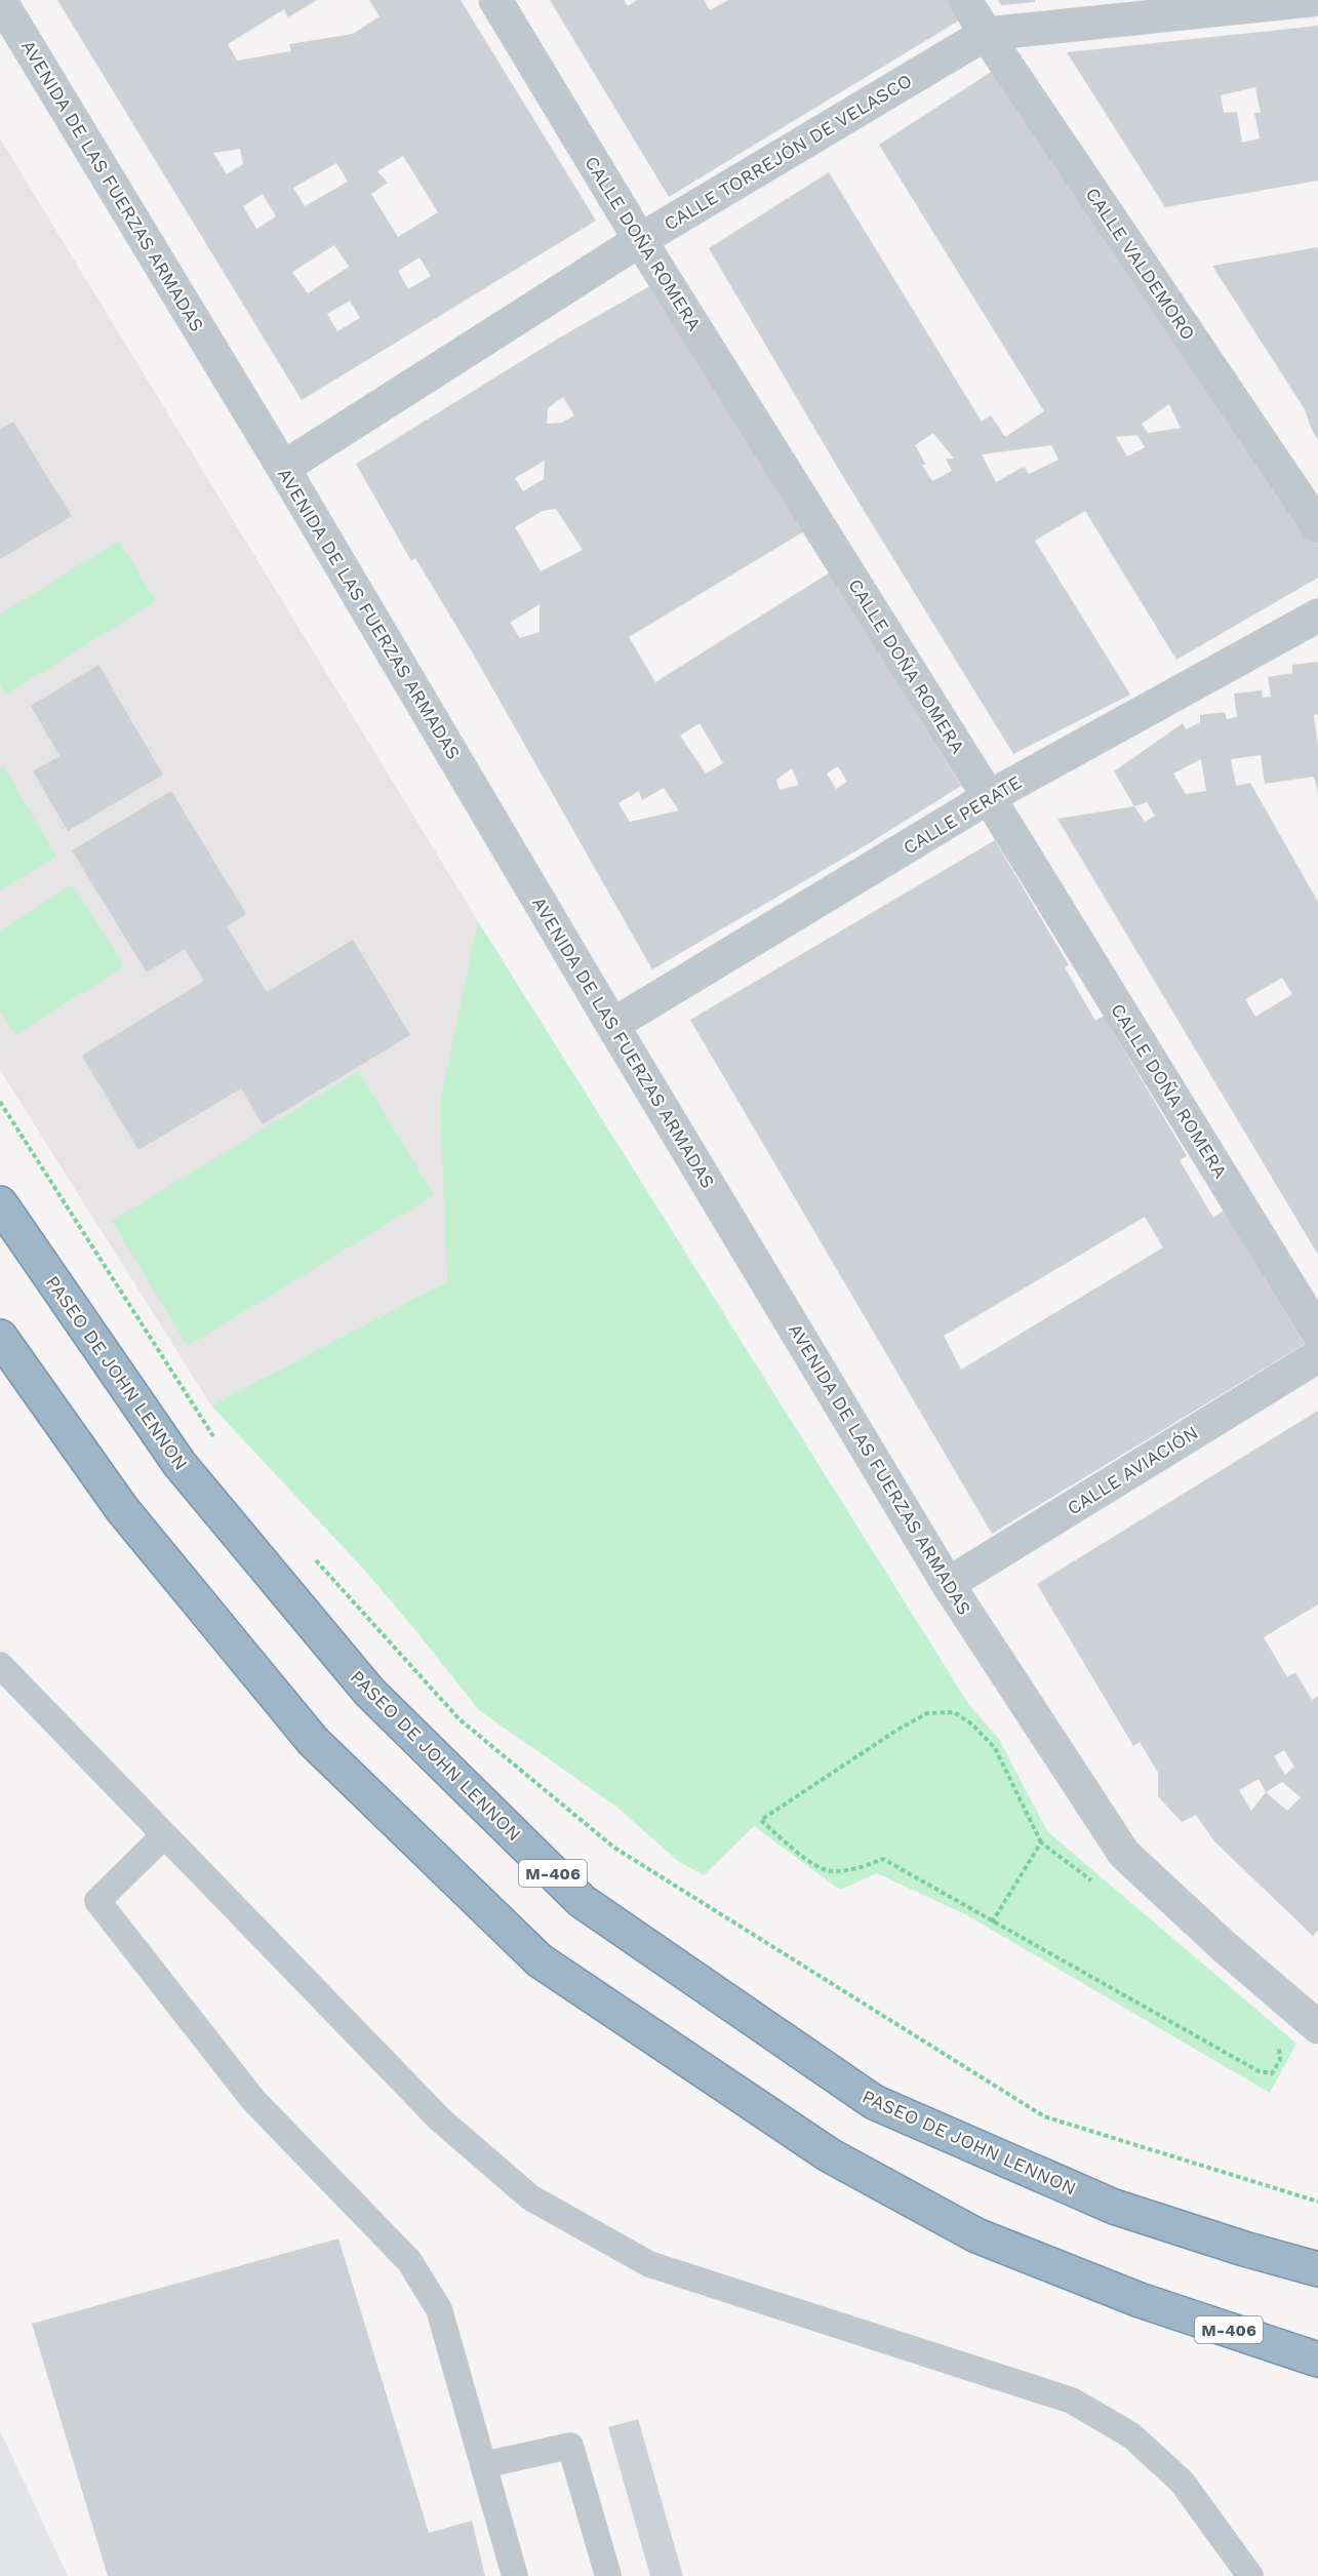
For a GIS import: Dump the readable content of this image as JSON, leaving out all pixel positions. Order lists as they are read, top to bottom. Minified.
{"streets":{"highway":["PASEO DE JOHN LENNON","M-406"],"street":["CALLE TORREJÓN DE VELASCO","AVENIDA DE LAS FUERZAS ARMADAS","CALLE DOÑA ROMERA","CALLE VALDEMORO","CALLE PERATE","CALLE AVIACIÓN"]},"crossings":[["CALLE TORREJÓN DE VELASCO","AVENIDA DE LAS FUERZAS ARMADAS"],["CALLE TORREJÓN DE VELASCO","CALLE DOÑA ROMERA"],["CALLE TORREJÓN DE VELASCO","CALLE VALDEMORO"],["AVENIDA DE LAS FUERZAS ARMADAS","CALLE PERATE"],["AVENIDA DE LAS FUERZAS ARMADAS","CALLE AVIACIÓN"],["CALLE DOÑA ROMERA","CALLE PERATE"]]}
